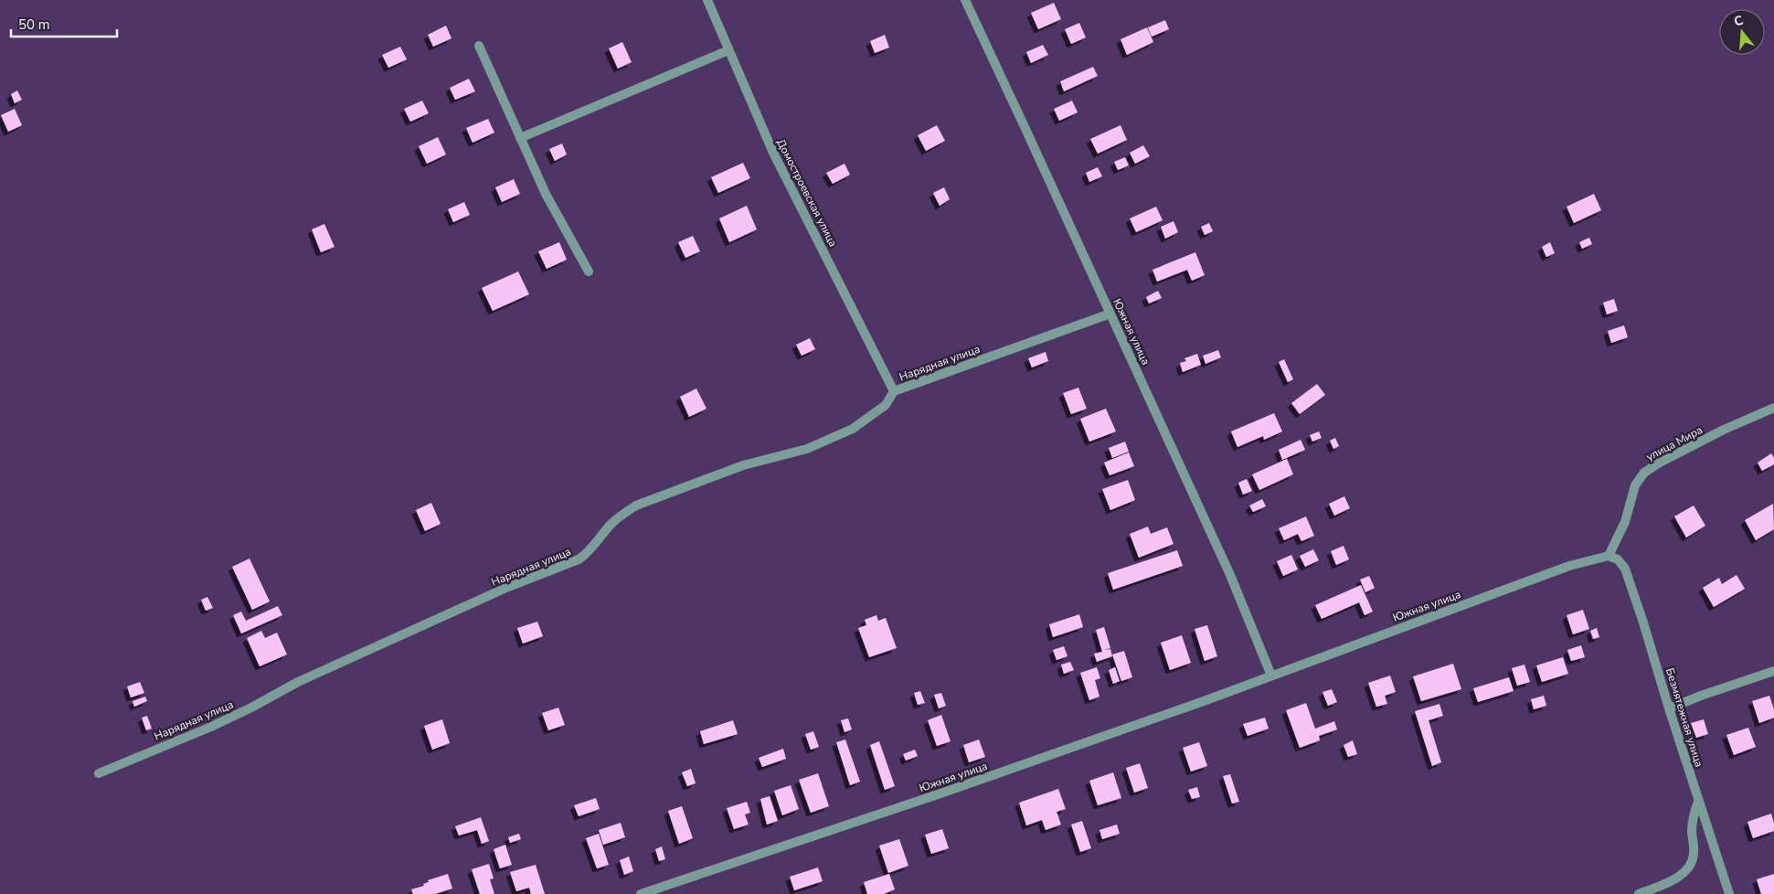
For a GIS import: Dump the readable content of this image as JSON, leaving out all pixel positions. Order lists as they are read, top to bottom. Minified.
{"streets":{"street":["Домостроевская улица","Южная улица","Нарядная улица","улица Мира","Безмятежная улица"]},"crossings":[["Домостроевская улица","Нарядная улица"],["Южная улица","Нарядная улица"],["Южная улица","улица Мира"],["Южная улица","Безмятежная улица"],["улица Мира","Безмятежная улица"]],"scale_bar":"50 m","north":"top"}
